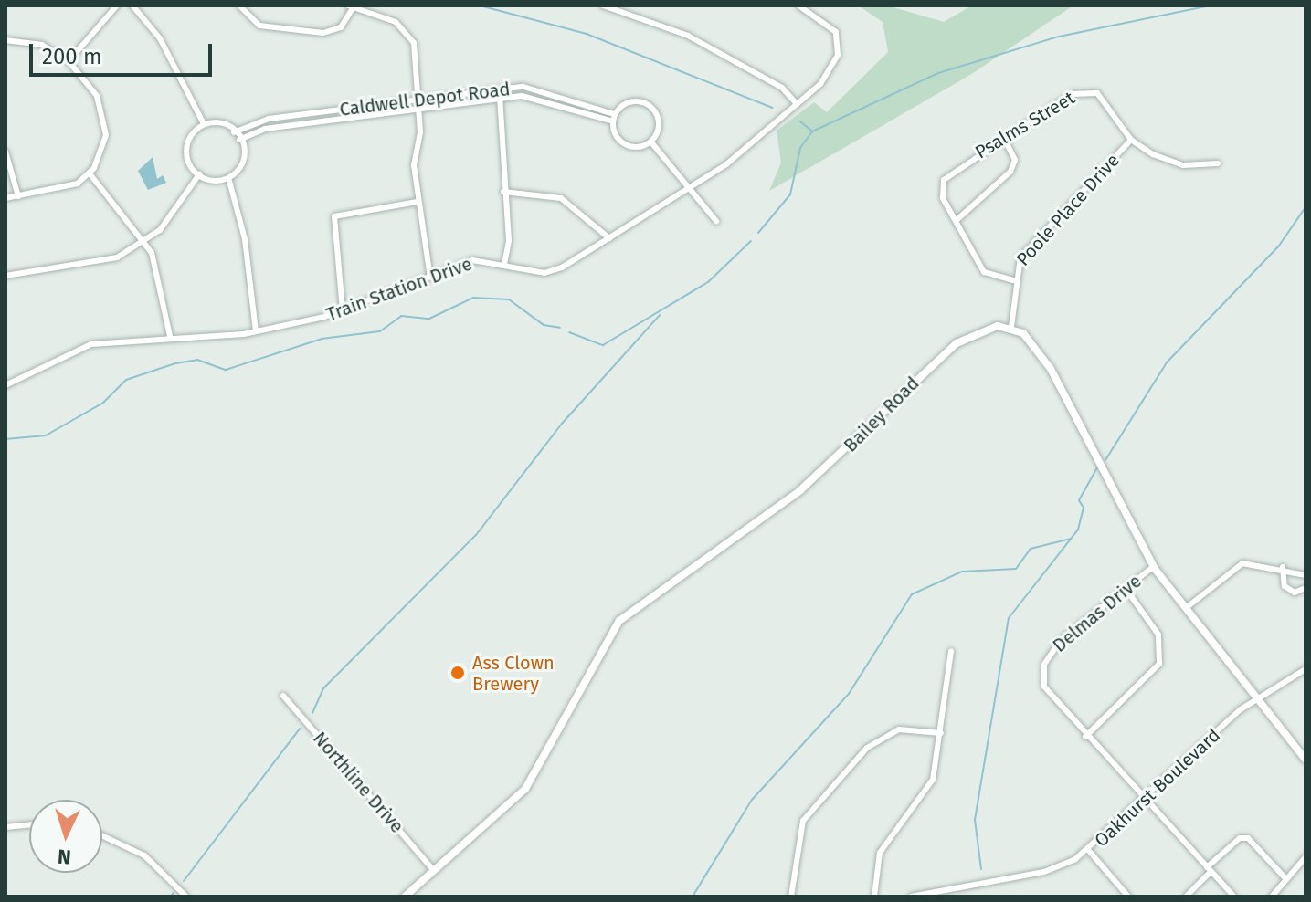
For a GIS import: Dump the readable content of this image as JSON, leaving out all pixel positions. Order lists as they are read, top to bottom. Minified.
{"streets":{"street":["Caldwell Depot Road","Psalms Street","Poole Place Drive","Train Station Drive","Bailey Road","Delmas Drive","Northline Drive","Oakhurst Boulevard"]},"crossings":[["Psalms Street","Poole Place Drive"],["Poole Place Drive","Bailey Road"],["Bailey Road","Northline Drive"],["Delmas Drive","Oakhurst Boulevard"]],"places":["Ass Clown Brewery"],"scale_bar":"200 m","north":"bottom"}
